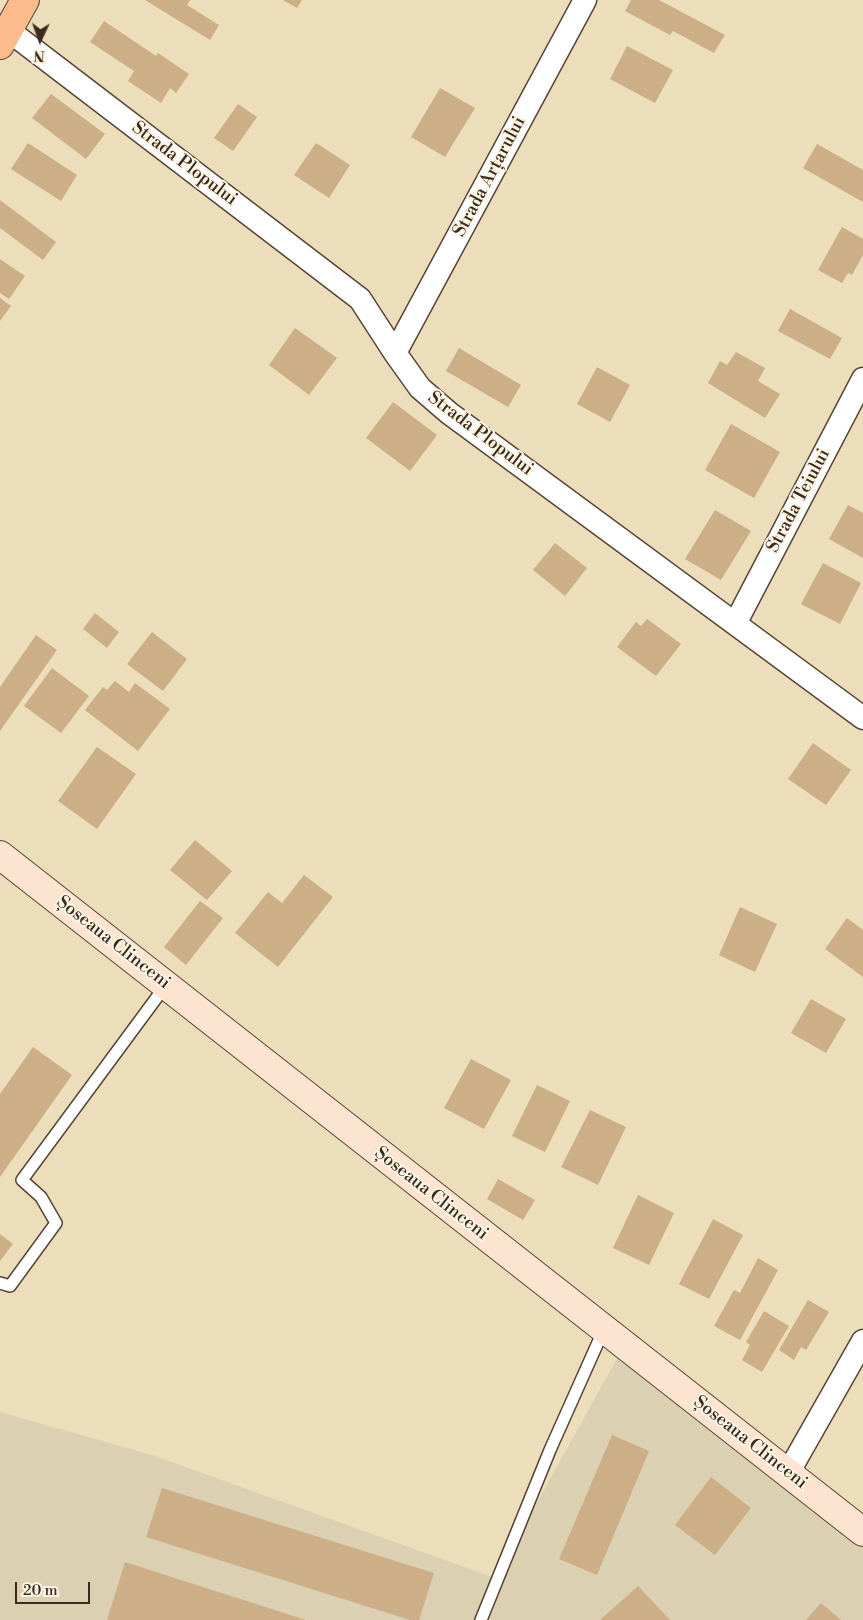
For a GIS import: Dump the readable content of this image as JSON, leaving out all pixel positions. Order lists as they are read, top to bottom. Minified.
{"streets":{"main road":["Șoseaua Clinceni"],"street":["Strada Plopului","Strada Arțarului","Strada Teiului"]},"crossings":[["Strada Plopului","Strada Arțarului"],["Strada Plopului","Strada Teiului"]],"scale_bar":"20 m","north":"bottom"}
